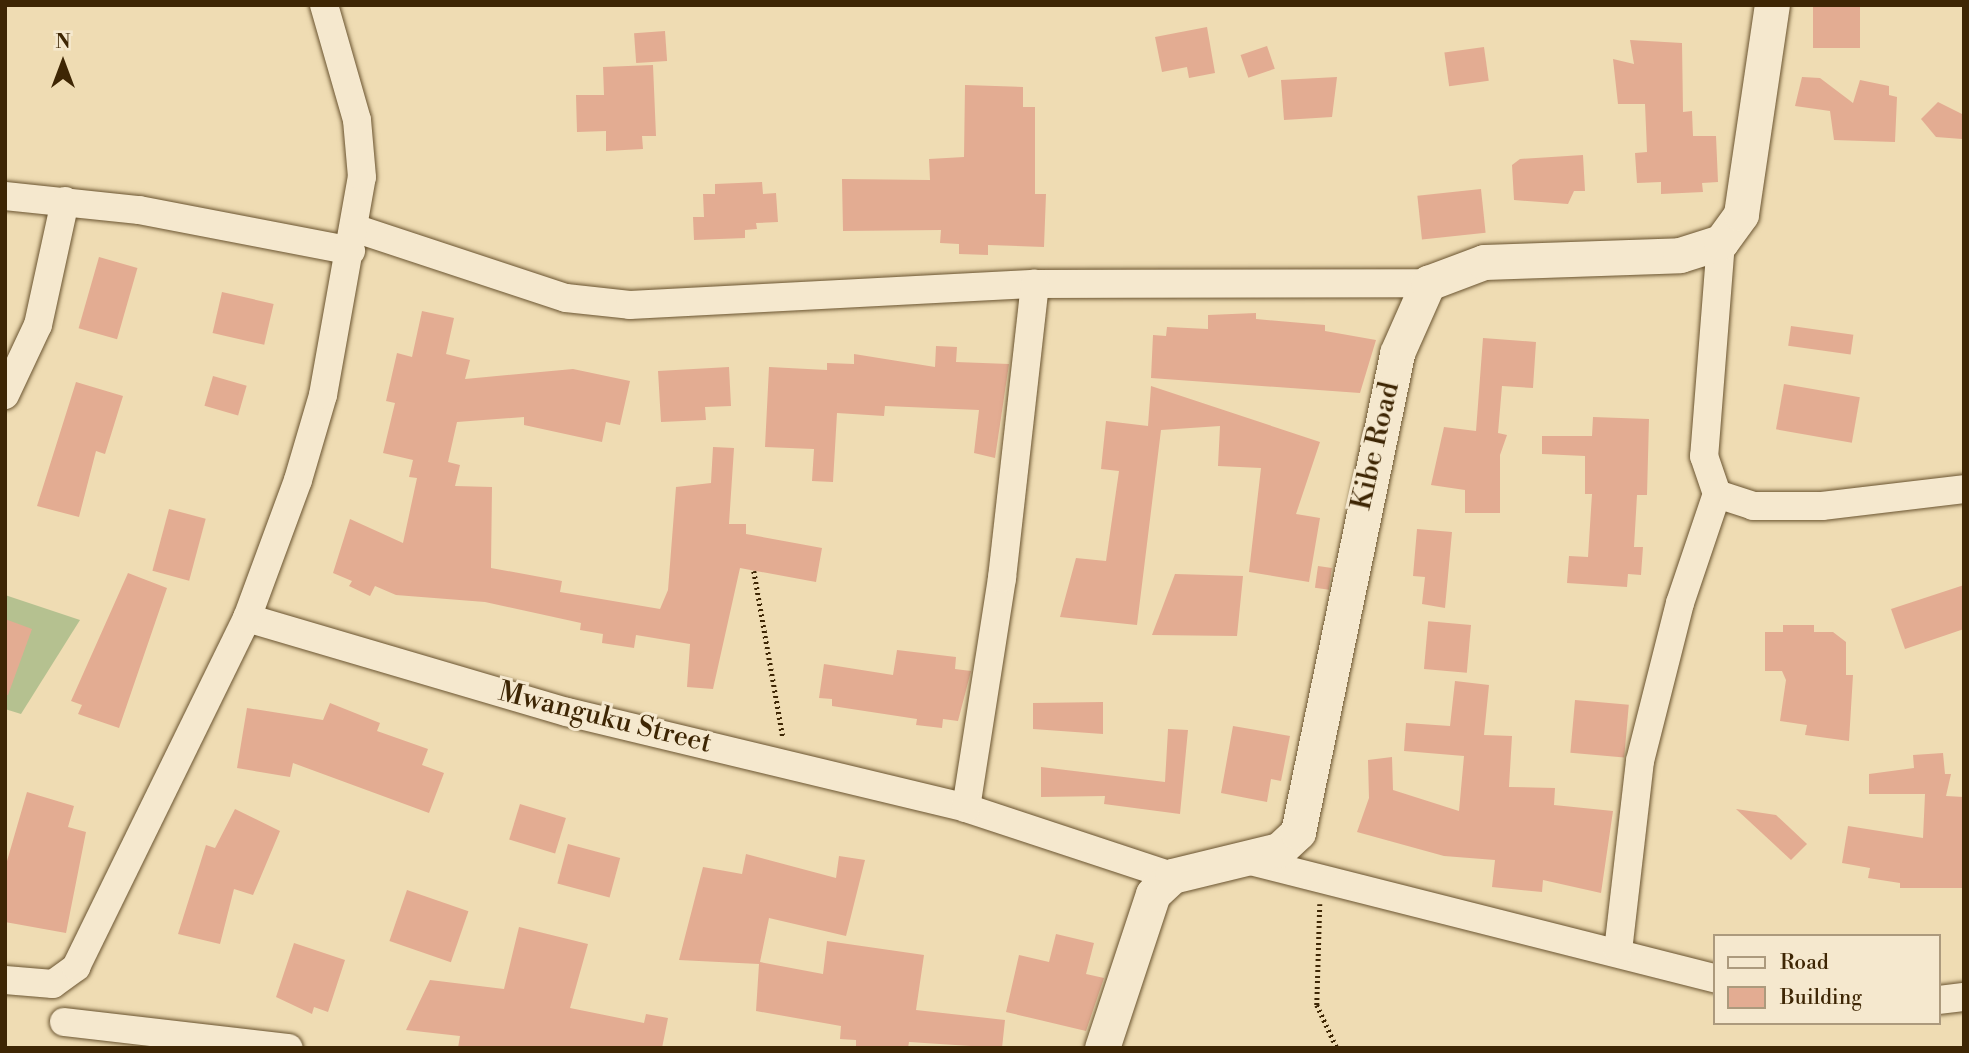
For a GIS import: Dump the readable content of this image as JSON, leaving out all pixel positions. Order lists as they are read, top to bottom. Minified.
{"streets":{"street":["Kibe Road","Mwanguku Street"]},"crossings":[["Kibe Road","Mwanguku Street"]],"legend":["Road","Building"],"north":"top"}
